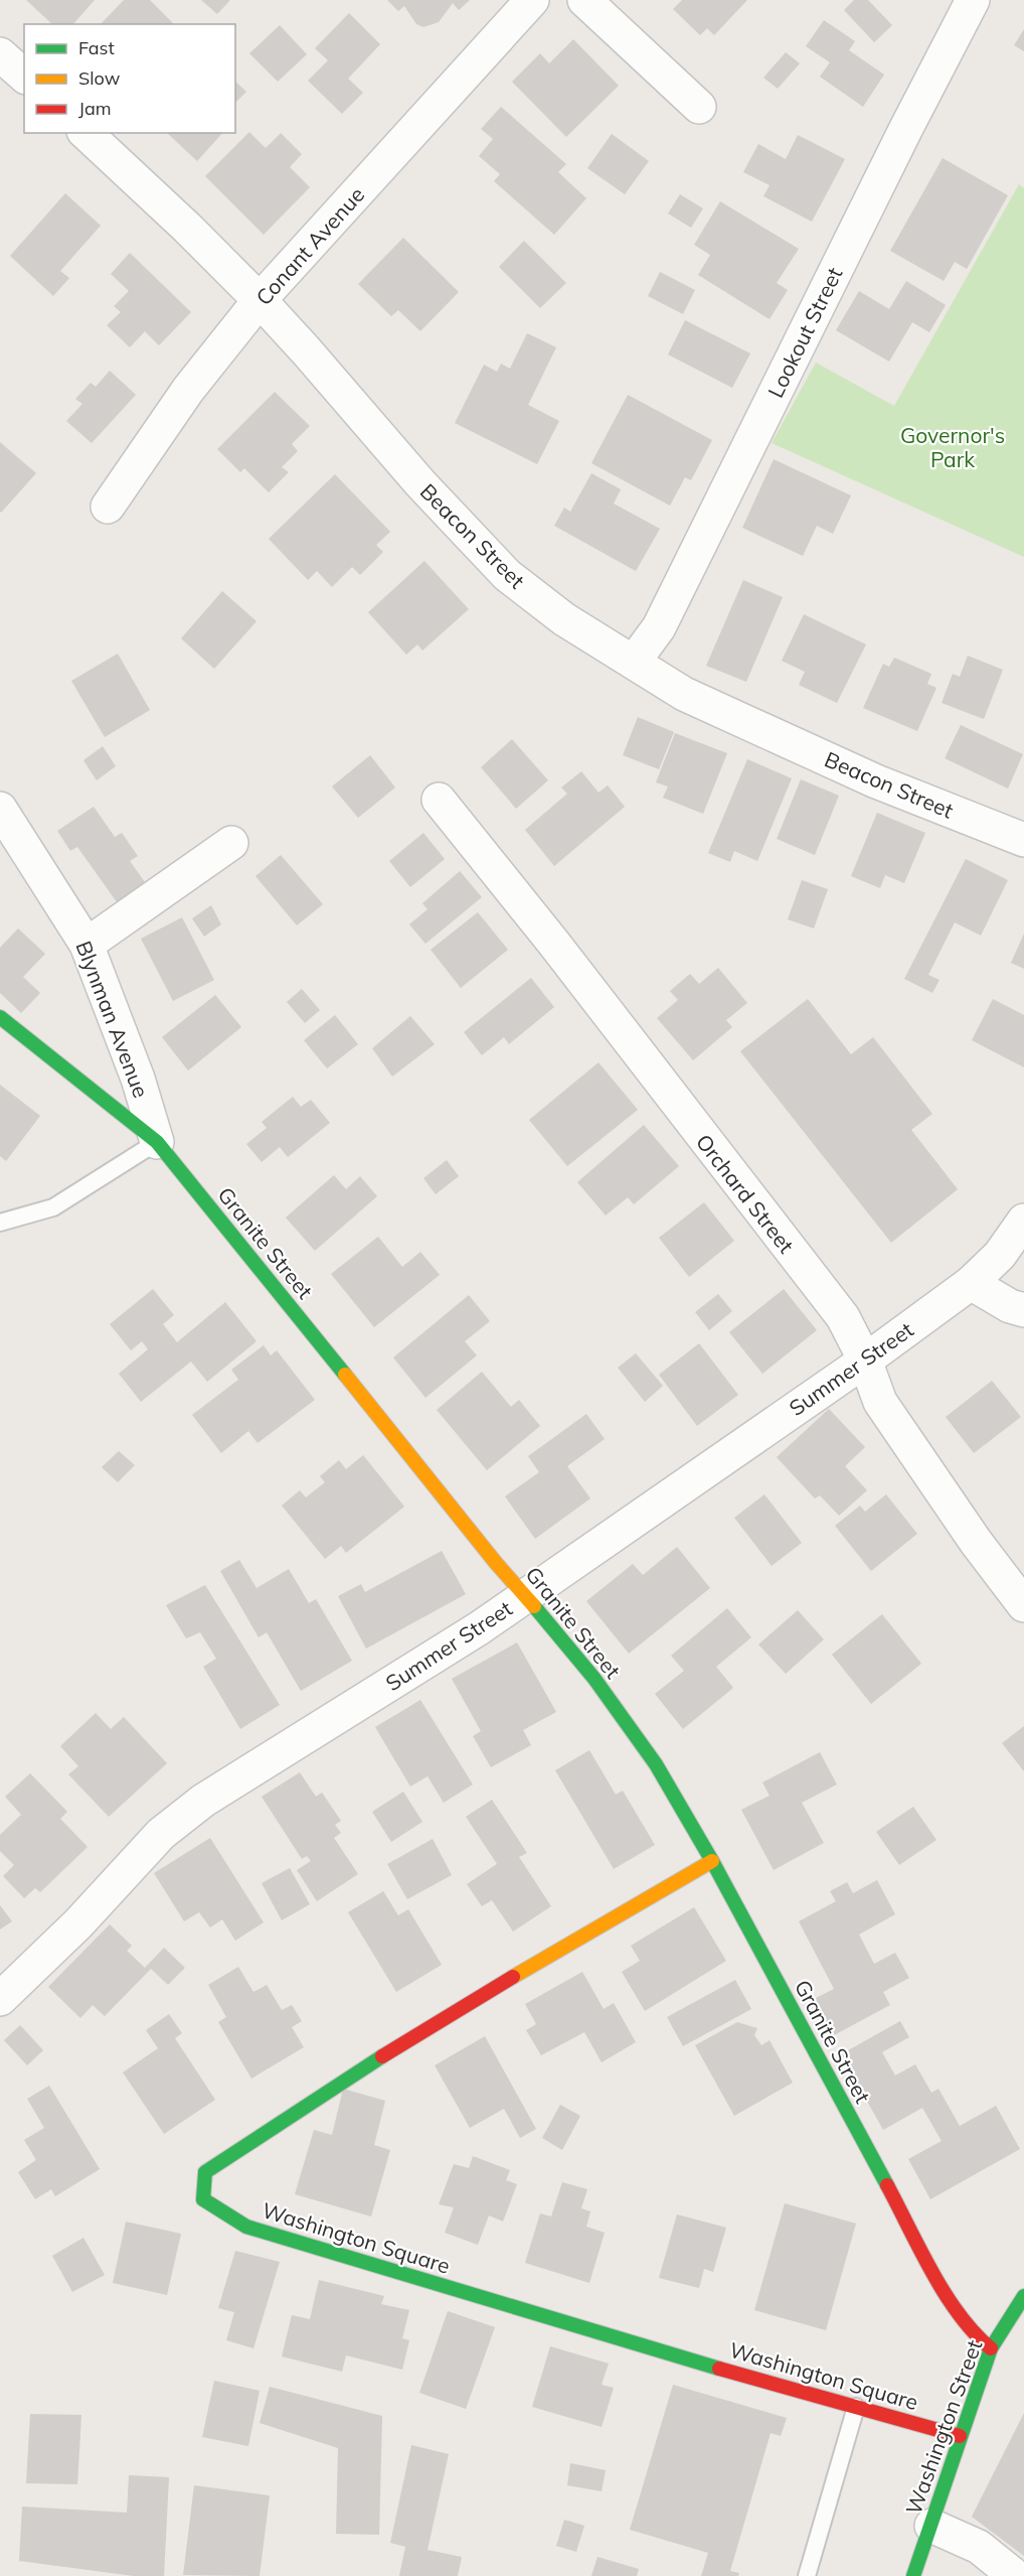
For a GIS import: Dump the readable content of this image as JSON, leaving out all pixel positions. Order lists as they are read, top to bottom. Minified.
{"streets":{"street":["Conant Avenue","Lookout Street","Beacon Street","Blynman Avenue","Orchard Street","Granite Street","Summer Street","Washington Square","Washington Street"]},"crossings":[["Conant Avenue","Beacon Street"],["Lookout Street","Beacon Street"],["Blynman Avenue","Granite Street"],["Orchard Street","Summer Street"],["Granite Street","Summer Street"],["Granite Street","Washington Square"],["Granite Street","Washington Street"],["Washington Square","Washington Street"]],"parks":["Governor's Park"],"legend":["Fast","Slow","Jam"]}
